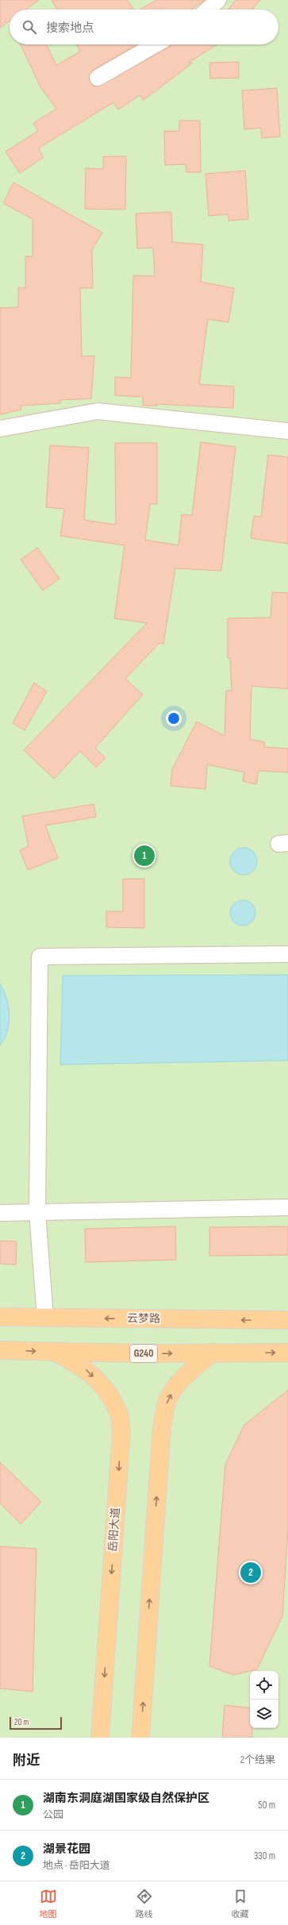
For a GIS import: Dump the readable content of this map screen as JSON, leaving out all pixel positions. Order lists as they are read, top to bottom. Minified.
{"streets":{"main road":["云梦路","G240","岳阳大道"]},"crossings":[["G240","岳阳大道"]],"scale_bar":"20 m","page":{"search":"搜索地点","pins":["1","2"],"scale":"20 m","heading":["附近","2个结果"],"list":[{"mark":"1","name":"湖南东洞庭湖国家级自然保护区","note":"公园","value":"50 m"},{"mark":"2","name":"湖景花园","note":"地点 · 岳阳大道","value":"330 m"}],"nav":["地图","路线","收藏"]}}
